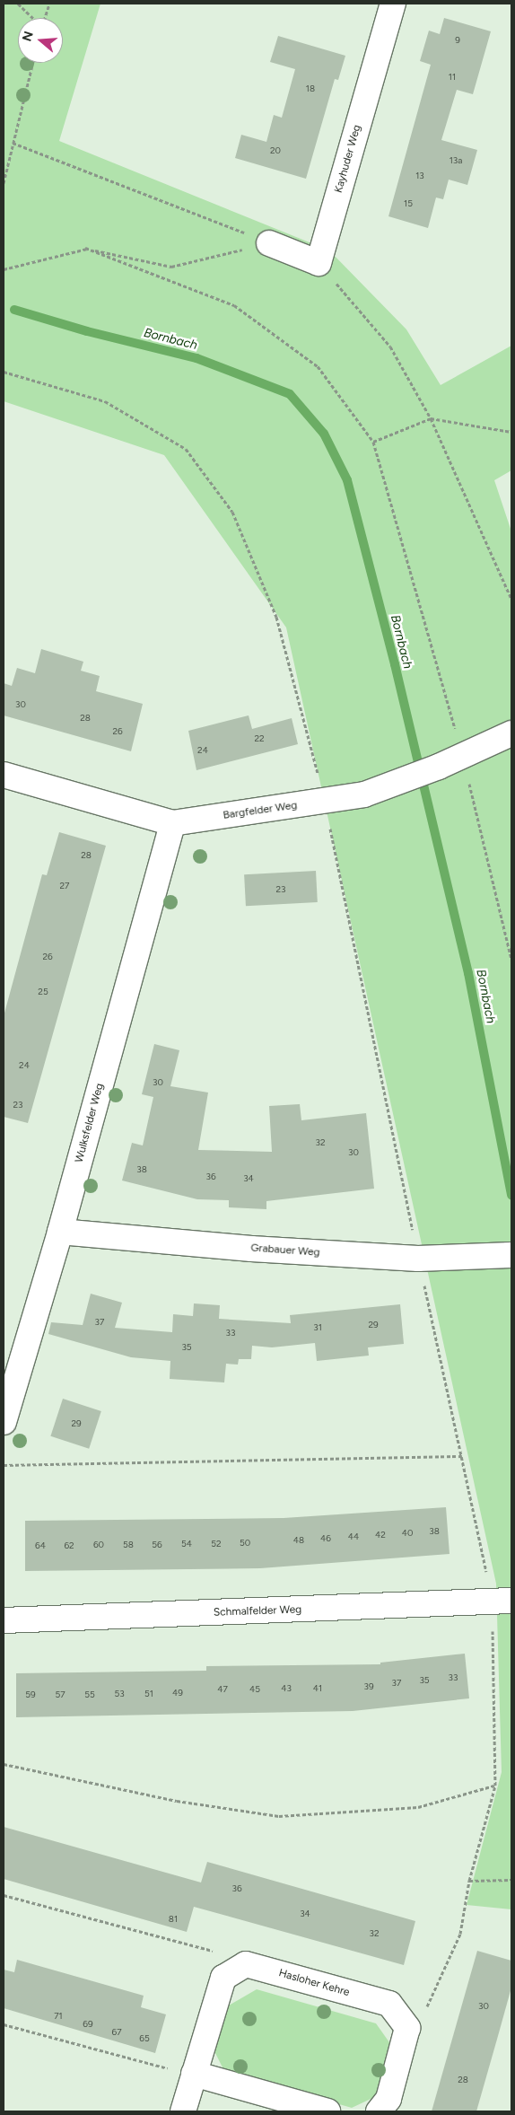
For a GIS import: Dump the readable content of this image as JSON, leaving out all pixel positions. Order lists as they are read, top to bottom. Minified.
{"streets":{"street":["Kayhuder Weg","Bargfelder Weg","Wulksfelder Weg","Grabauer Weg","Schmalfelder Weg","Hasloher Kehre"]},"crossings":[["Bargfelder Weg","Wulksfelder Weg"],["Wulksfelder Weg","Grabauer Weg"]],"water":["Bornbach"],"house_numbers":["9","11","18","20","13a","13","15","30","28","26","22","24","28","27","23","26","25","24","30","23","32","30","38","36","34","37","29","31","33","35","29","38","40","42","44","46","48","50","54","52","60","58","56","64","62","33","35","37","39","43","41","47","45","49","53","51","59","57","55","36","34","81","32","30","71","69","67","65","28"],"north":"left"}
